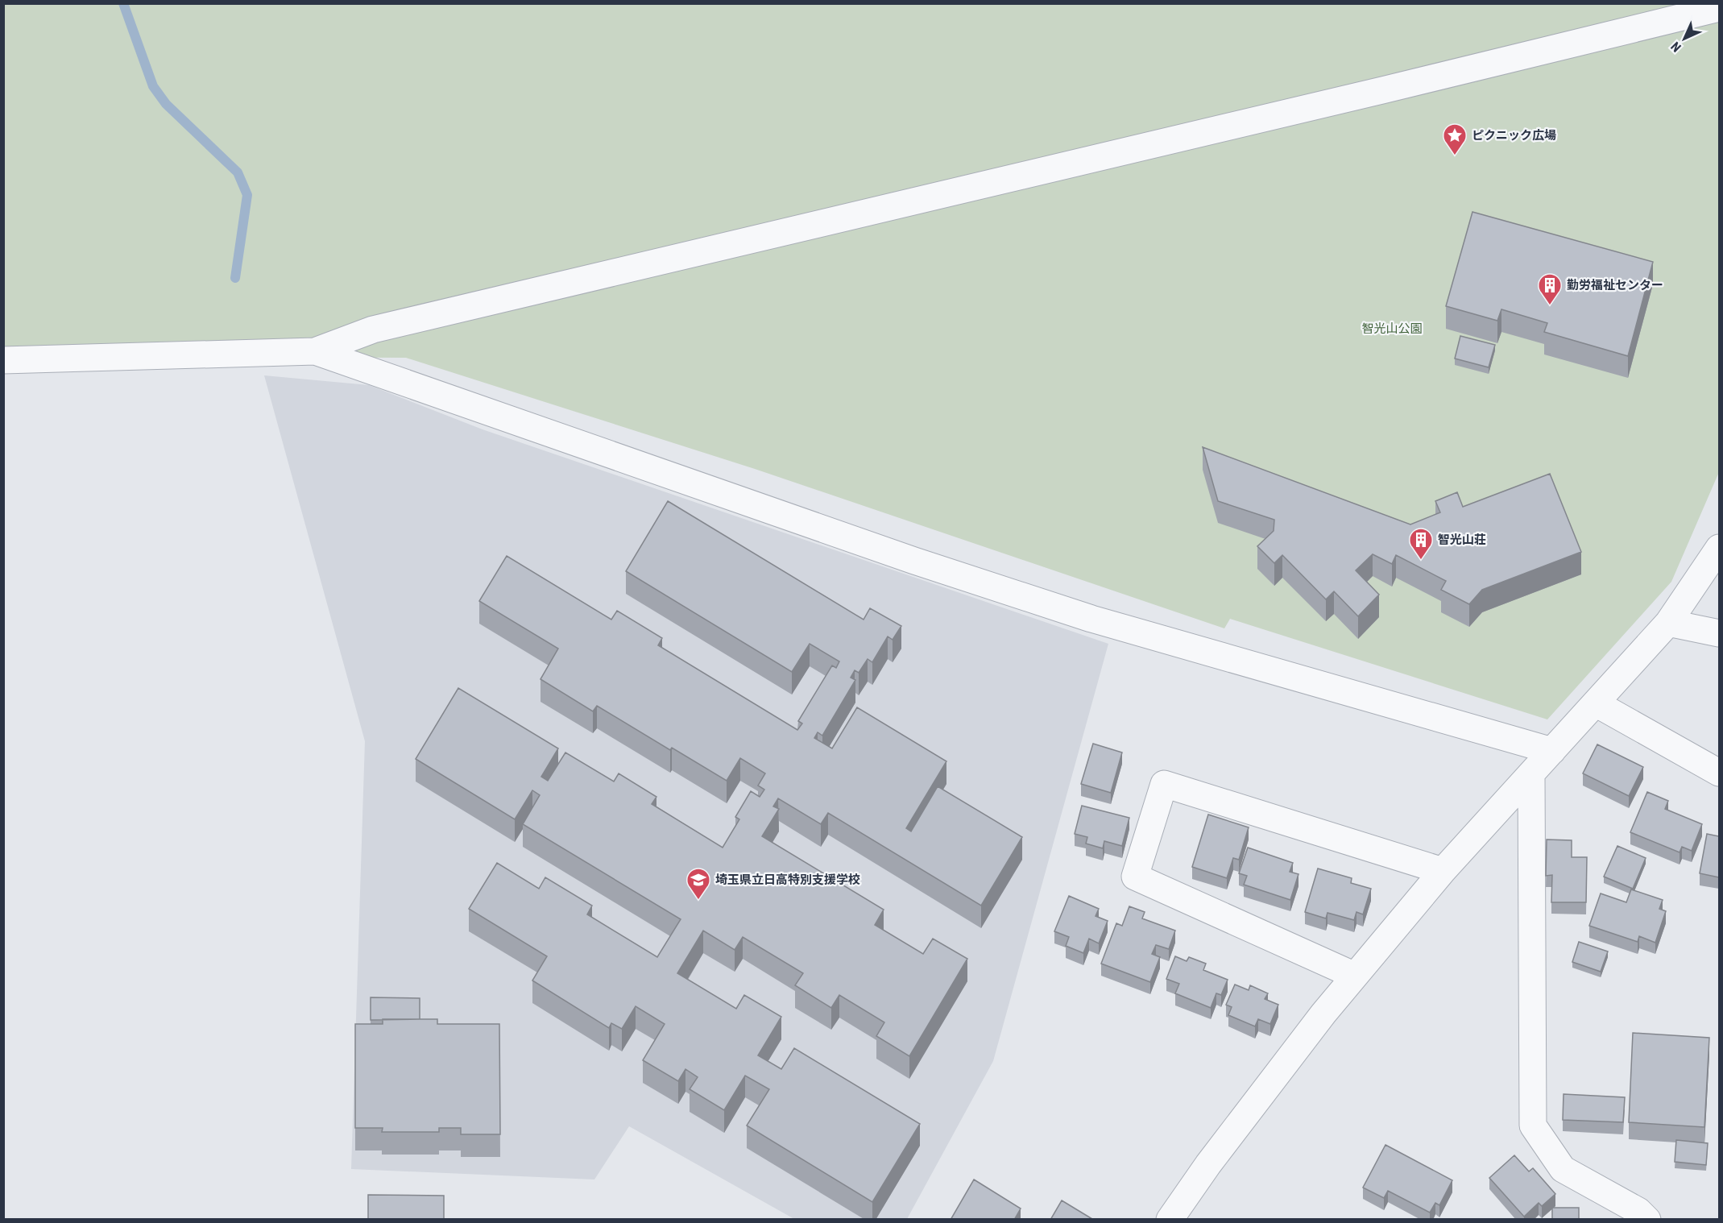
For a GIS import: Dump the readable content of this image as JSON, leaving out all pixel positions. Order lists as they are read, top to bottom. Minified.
{"parks":["智光山公園"],"places":{"place":["ピクニック広場"],"building":["勤労福祉センター","智光山荘"],"school or university":["埼玉県立日高特別支援学校"]},"north":"bottom left"}
